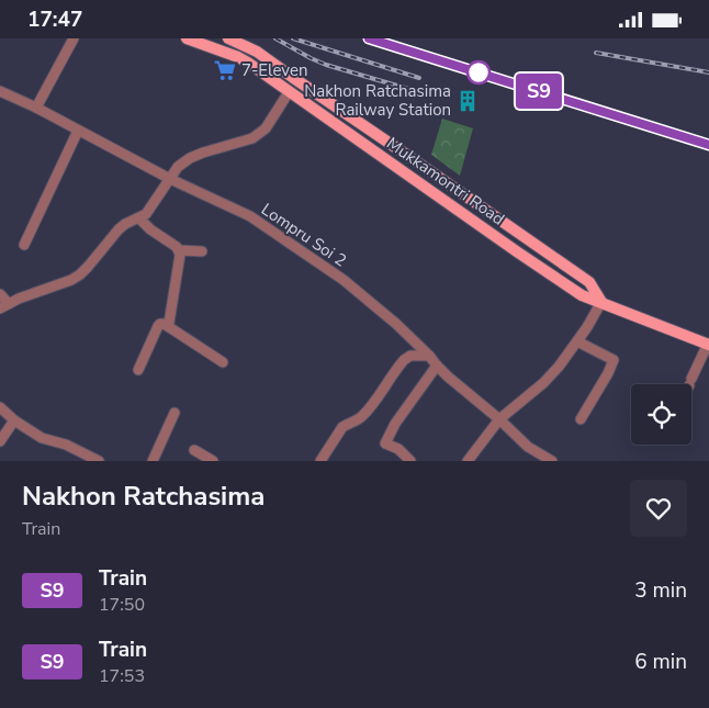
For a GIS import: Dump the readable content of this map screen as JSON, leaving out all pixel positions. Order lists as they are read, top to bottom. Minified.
{"streets":{"main road":["Mukkamontri Road"],"street":["Lompru Soi 2"]},"places":{"supermarket":["7-Eleven"],"building":["Nakhon Ratchasima Railway Station"]},"page":{"status":"17:47","on_map":"S9","heading":["Nakhon Ratchasima","Train"],"list":[{"mark":"S9","name":"Train","note":"17:50","value":"3 min"},{"mark":"S9","name":"Train","note":"17:53","value":"6 min"}]}}
